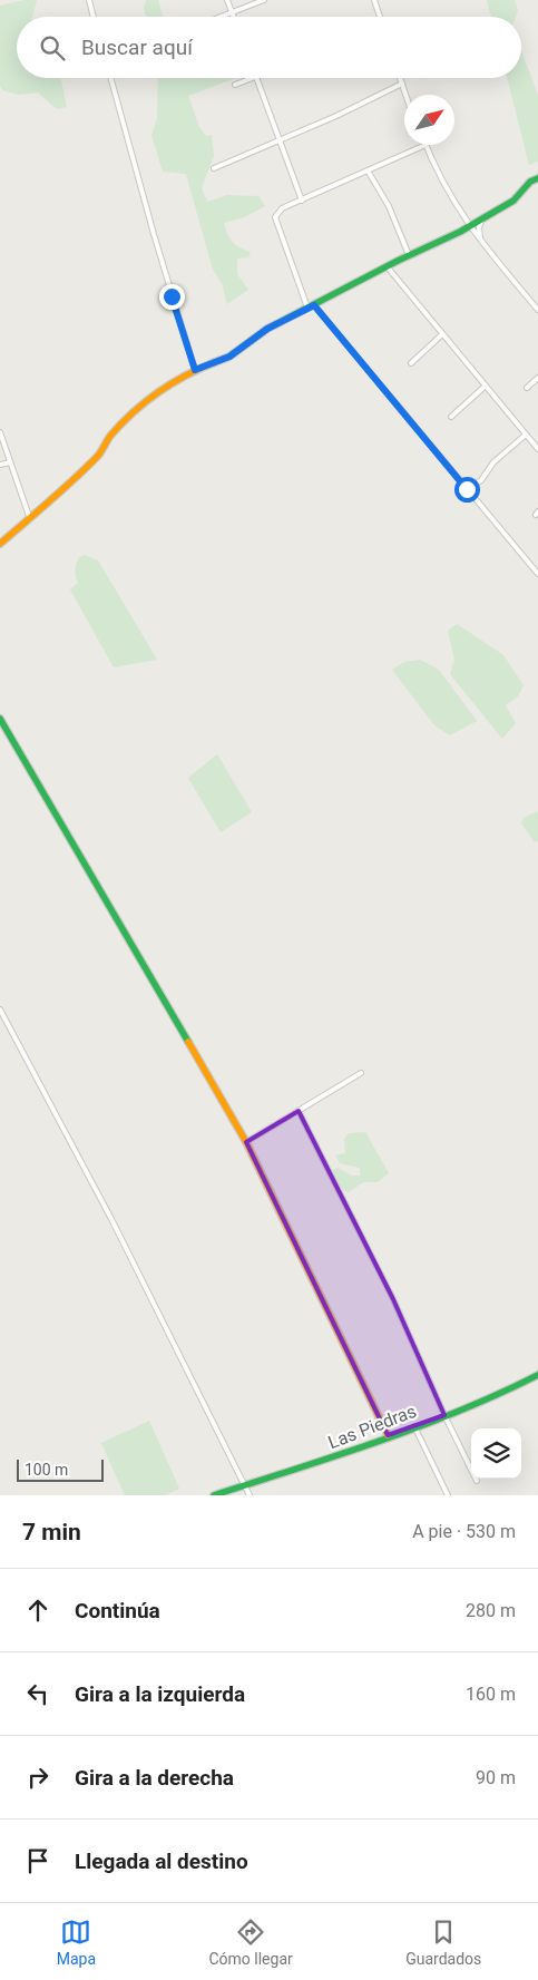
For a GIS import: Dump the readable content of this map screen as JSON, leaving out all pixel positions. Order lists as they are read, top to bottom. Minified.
{"streets":{"street":["Las Piedras"]},"scale_bar":"100 m","north":"top right","page":{"search":"Buscar aquí","scale":"100 m","heading":["7 min","A pie · 530 m"],"list":[["Continúa","280 m"],["Gira a la izquierda","160 m"],["Gira a la derecha","90 m"],"Llegada al destino"],"nav":["Mapa","Cómo llegar","Guardados"]}}
